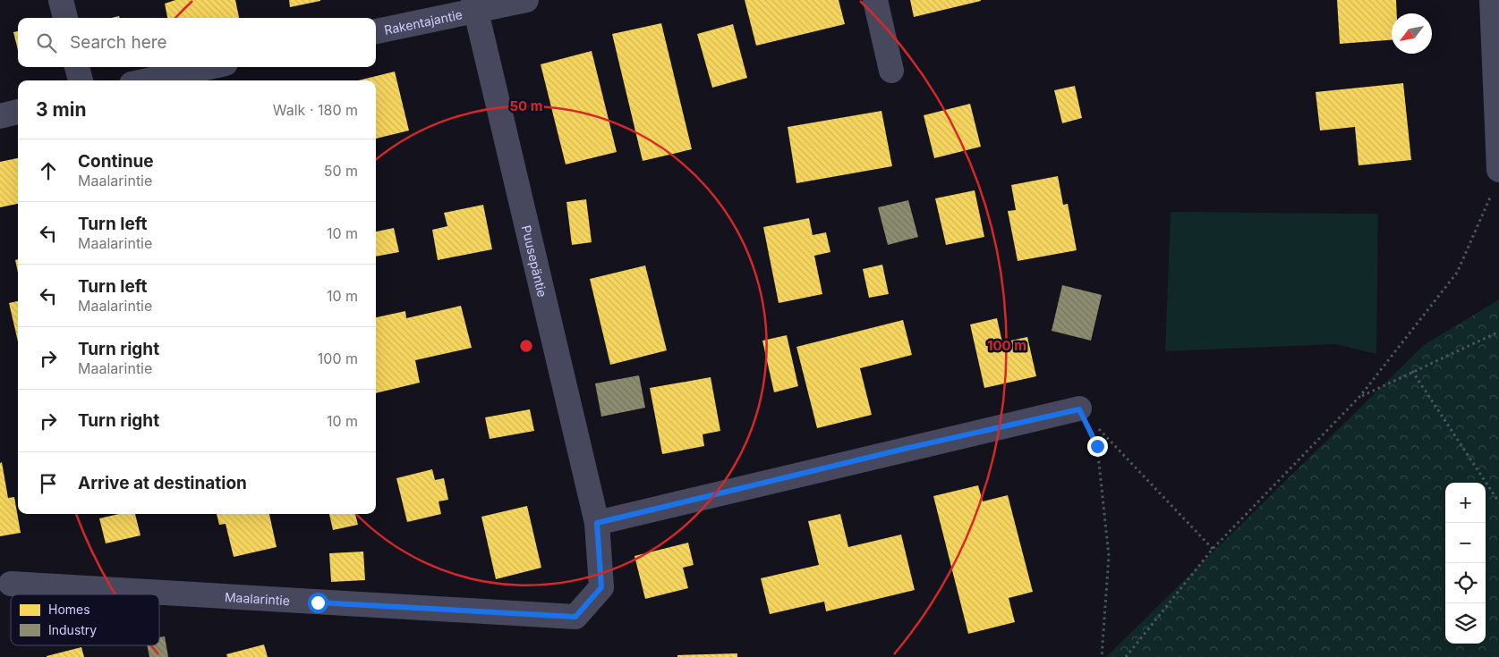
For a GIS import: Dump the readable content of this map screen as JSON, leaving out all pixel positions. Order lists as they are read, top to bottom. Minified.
{"streets":{"street":["Rakentajantie","Puusepäntie","Maalarintie"]},"crossings":[["Rakentajantie","Puusepäntie"],["Puusepäntie","Maalarintie"]],"legend":["Homes","Industry"],"north":"bottom left","page":{"search":"Search here","heading":["3 min","Walk · 180 m"],"list":[["Continue","Maalarintie","50 m"],["Turn left","Maalarintie","10 m"],["Turn left","Maalarintie","10 m"],["Turn right","Maalarintie","100 m"],["Turn right","10 m"],"Arrive at destination"],"map_buttons":["+","−"]},"rings":["50 m","100 m"]}
